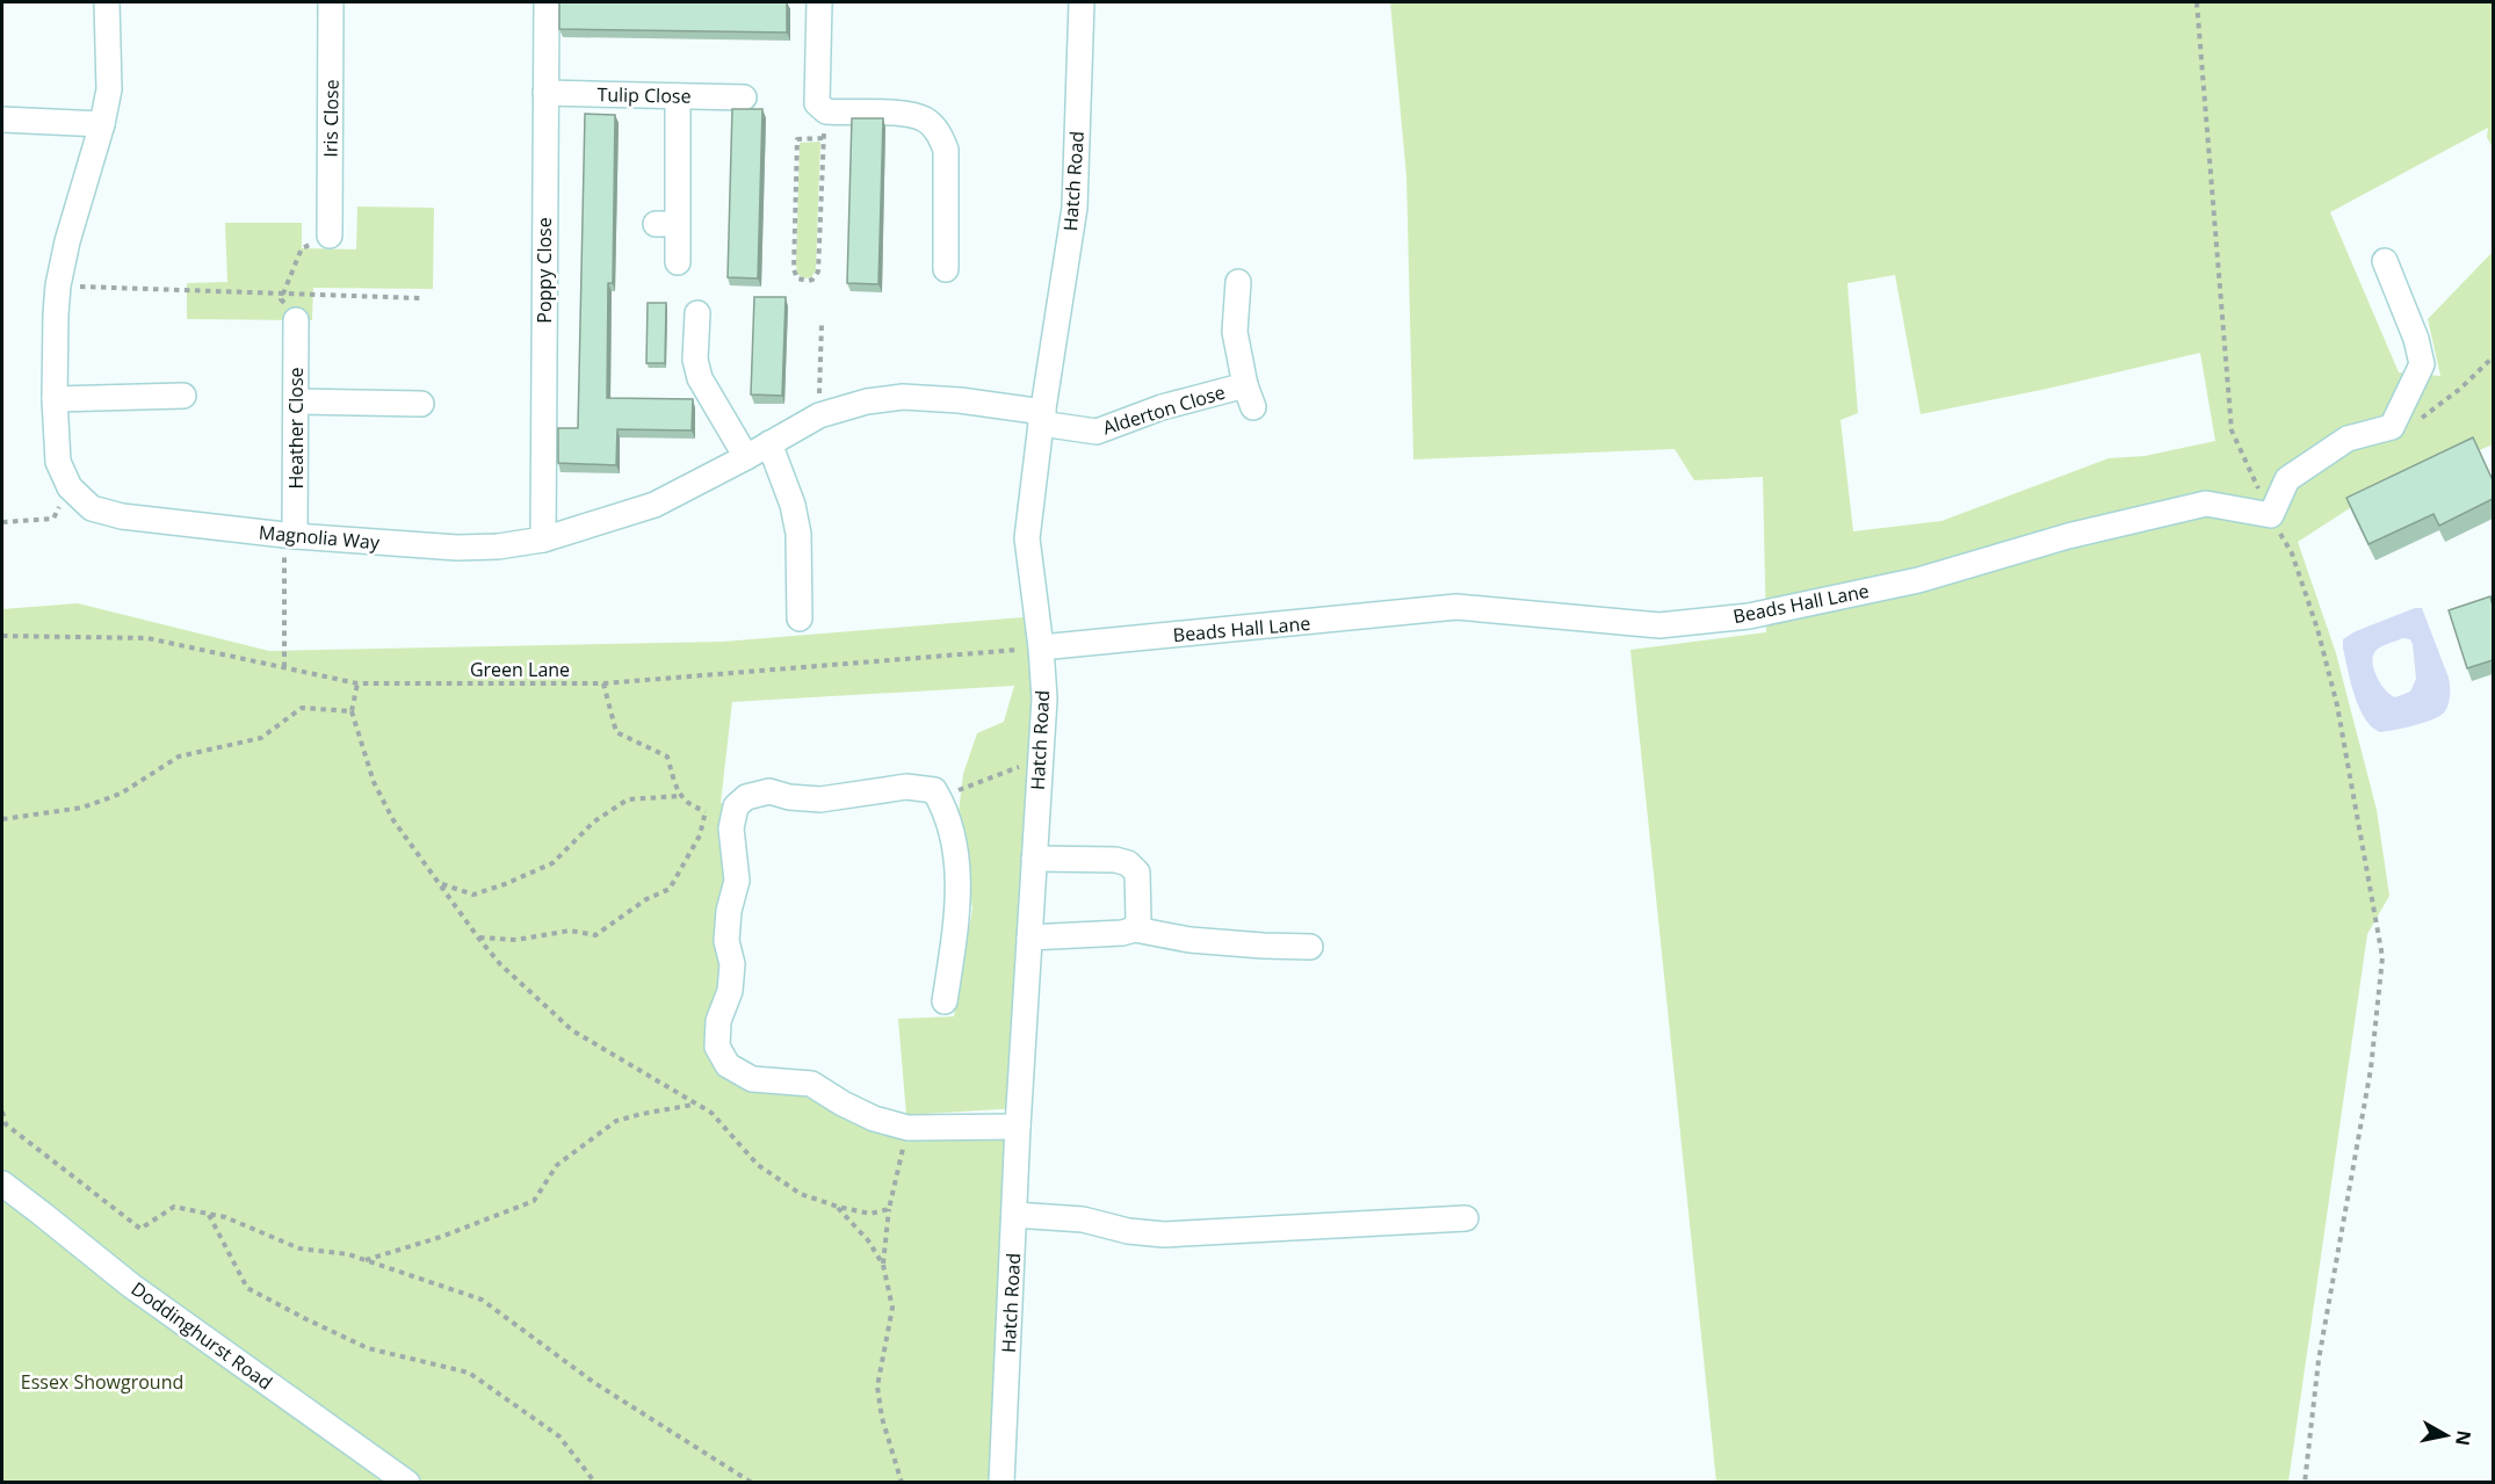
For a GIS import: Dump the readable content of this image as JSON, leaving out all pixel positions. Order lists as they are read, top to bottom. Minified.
{"streets":{"street":["Tulip Close","Iris Close","Hatch Road","Poppy Close","Alderton Close","Heather Close","Magnolia Way","Beads Hall Lane","Doddinghurst Road"],"path":["Green Lane"]},"crossings":[["Tulip Close","Poppy Close"],["Hatch Road","Alderton Close"],["Hatch Road","Magnolia Way"],["Hatch Road","Beads Hall Lane"],["Hatch Road","Green Lane"],["Poppy Close","Magnolia Way"],["Alderton Close","Magnolia Way"],["Heather Close","Magnolia Way"],["Beads Hall Lane","Green Lane"]],"parks":["Essex Showground"],"north":"right"}
